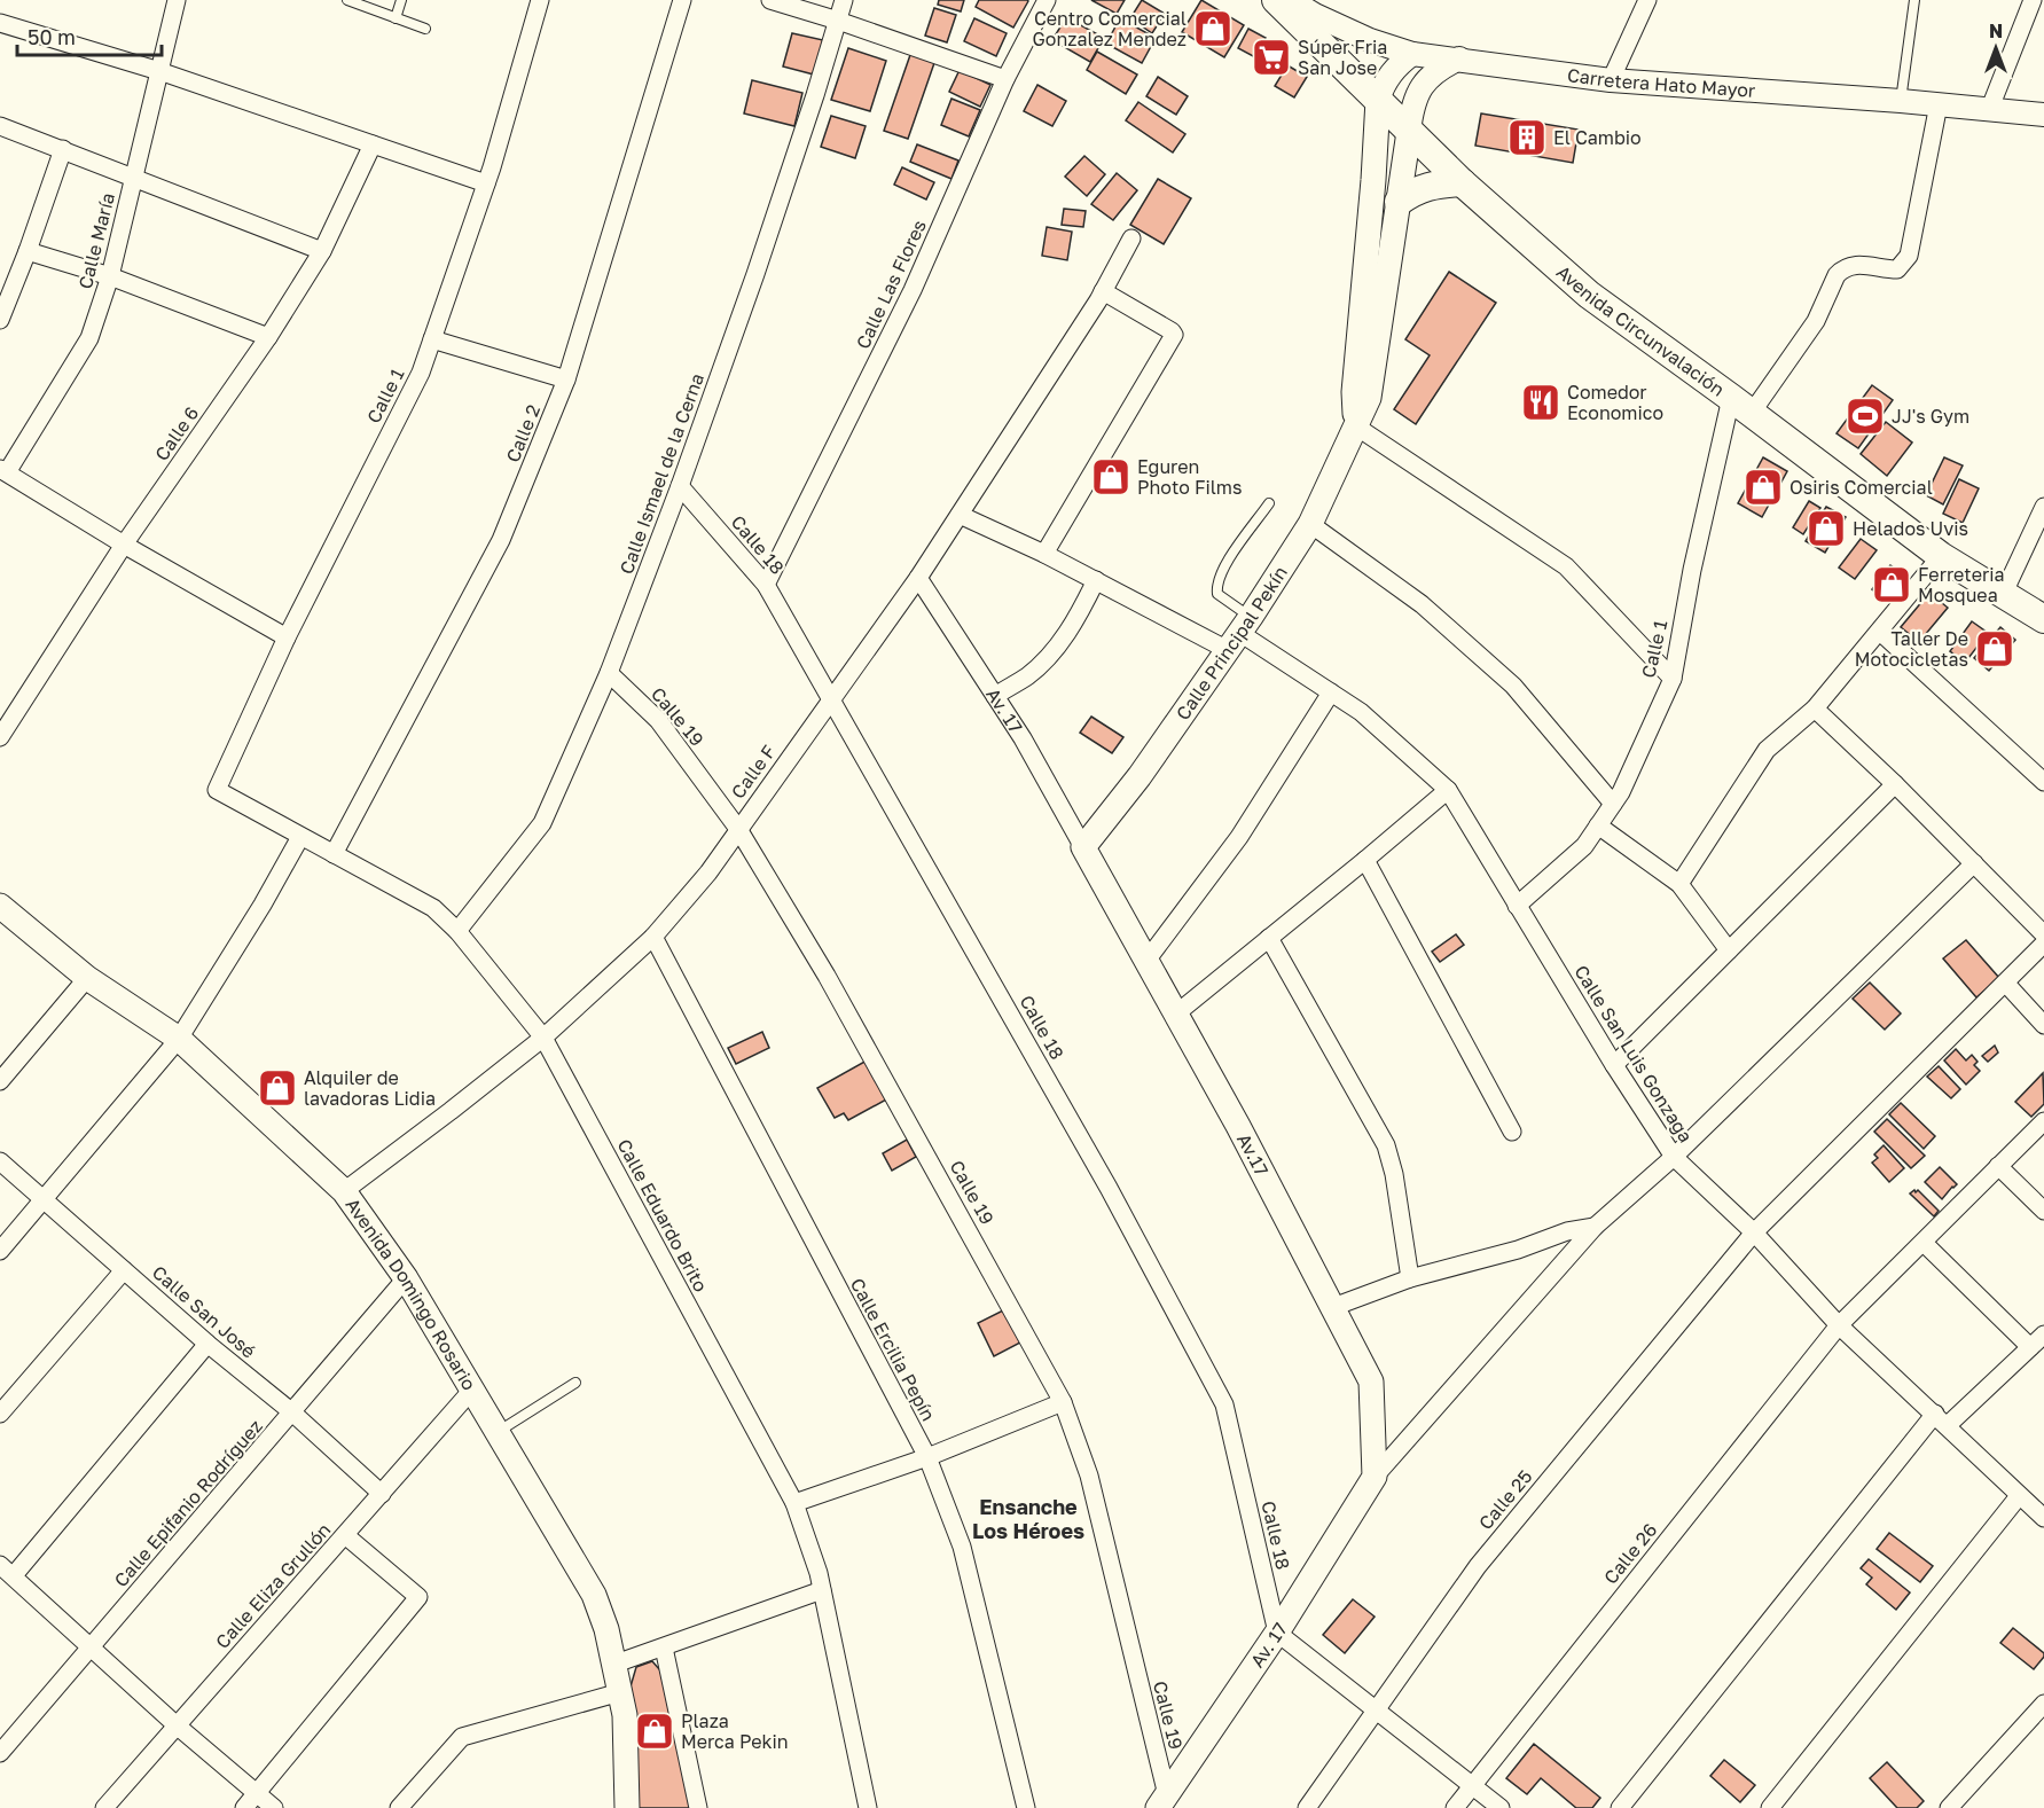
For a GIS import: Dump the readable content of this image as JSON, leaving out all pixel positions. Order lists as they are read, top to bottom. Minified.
{"streets":{"main road":["Avenida Circunvalación","Calle Principal Pekín","Av. 17","Av.17","Avenida Domingo Rosario"],"street":["Carretera Hato Mayor","Calle María","Calle Las Flores","Calle 1","Calle 6","Calle 2","Calle Ismael de la Cerna","Calle 18","Calle 19","Calle F","Calle San Luis Gonzaga","Calle Eduardo Brito","Calle San José","Calle Ercilia Pepín","Calle 25","Calle Epifanio Rodríguez","Calle 26","Calle Eliza Grullón"]},"crossings":[["Calle Las Flores","Calle 18"],["Avenida Circunvalación","Calle 1"],["Avenida Circunvalación","Calle Principal Pekín"],["Calle 1","Calle San Luis Gonzaga"],["Calle 1","Calle Eduardo Brito"],["Calle 2","Calle Eduardo Brito"],["Calle Ismael de la Cerna","Calle 18"],["Calle Ismael de la Cerna","Calle 19"],["Calle Ismael de la Cerna","Calle Eduardo Brito"],["Calle 18","Av. 17"],["Calle 18","Calle F"],["Calle Principal Pekín","Av. 17"],["Calle Principal Pekín","Calle San Luis Gonzaga"],["Calle Principal Pekín","Av.17"],["Av. 17","Calle 19"],["Av. 17","Calle F"],["Av. 17","Av.17"],["Calle 19","Calle F"],["Calle F","Calle San Luis Gonzaga"],["Calle F","Calle Eduardo Brito"],["Calle F","Avenida Domingo Rosario"],["Calle F","Calle Ercilia Pepín"],["Calle San Luis Gonzaga","Calle 25"],["Calle San Luis Gonzaga","Calle 26"],["Avenida Domingo Rosario","Calle Epifanio Rodríguez"],["Avenida Domingo Rosario","Calle Eliza Grullón"],["Calle San José","Calle Epifanio Rodríguez"],["Calle San José","Calle Eliza Grullón"]],"districts":["Ensanche Los Héroes"],"places":{"shop":["Centro Comercial Gonzalez Mendez","Eguren Photo Films","Osiris Comercial","Helados Uvis","Ferreteria Mosquea","Taller De Motocicletas","Alquiler de lavadoras Lidia","Plaza Merca Pekin"],"supermarket":["Súper Fria San Jose"],"building":["El Cambio"],"restaurant":["Comedor Economico"],"sports":["JJ's Gym"]},"scale_bar":"50 m","north":"top"}
